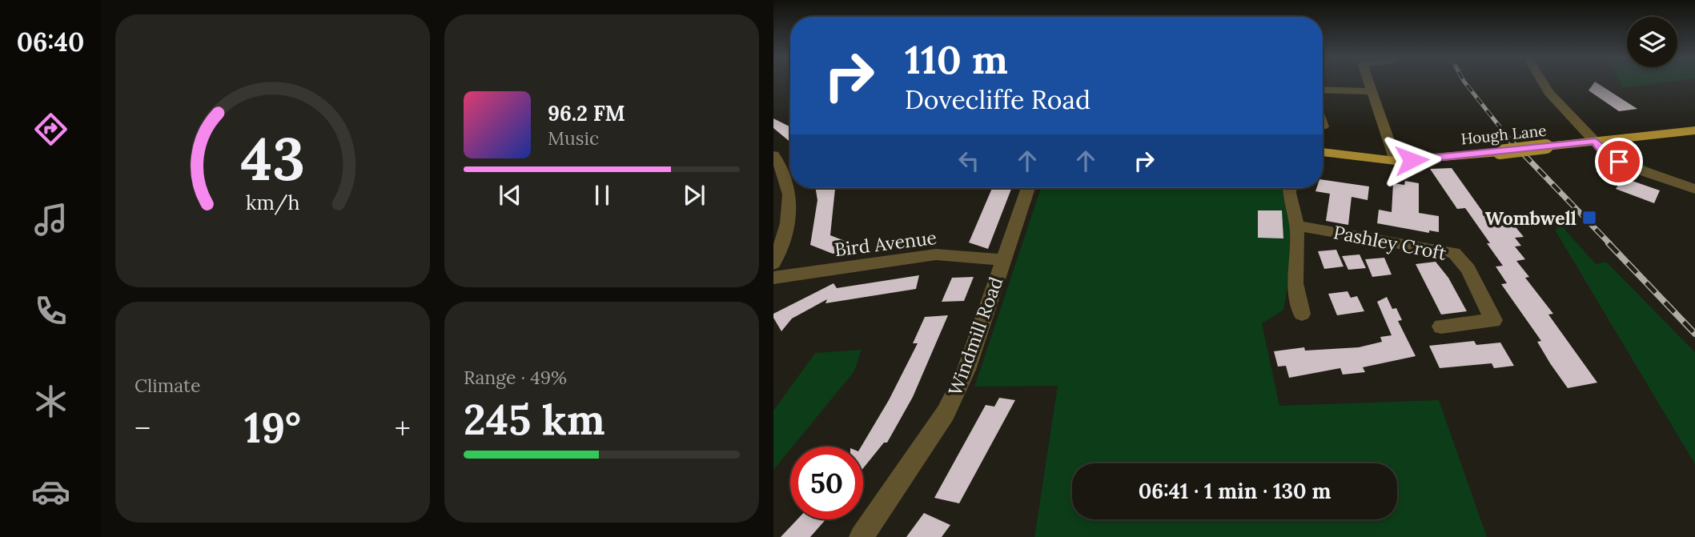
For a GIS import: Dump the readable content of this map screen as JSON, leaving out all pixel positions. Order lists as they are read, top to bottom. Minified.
{"streets":{"main road":["Hough Lane"],"street":["Pashley Croft","Bird Avenue","Windmill Road"]},"crossings":[["Bird Avenue","Windmill Road"]],"places":{"transit":["Wombwell"]},"page":{"tabs":"06:40","turn":["110 m","Dovecliffe Road"],"song":["96.2 FM","Music"],"tile":["Climate",["Range · 49%","245 km"]],"heat":["−","19°","+"],"limit":"50","trip":"06:41 · 1 min · 130 m","gauge":["43","km/h"]}}
